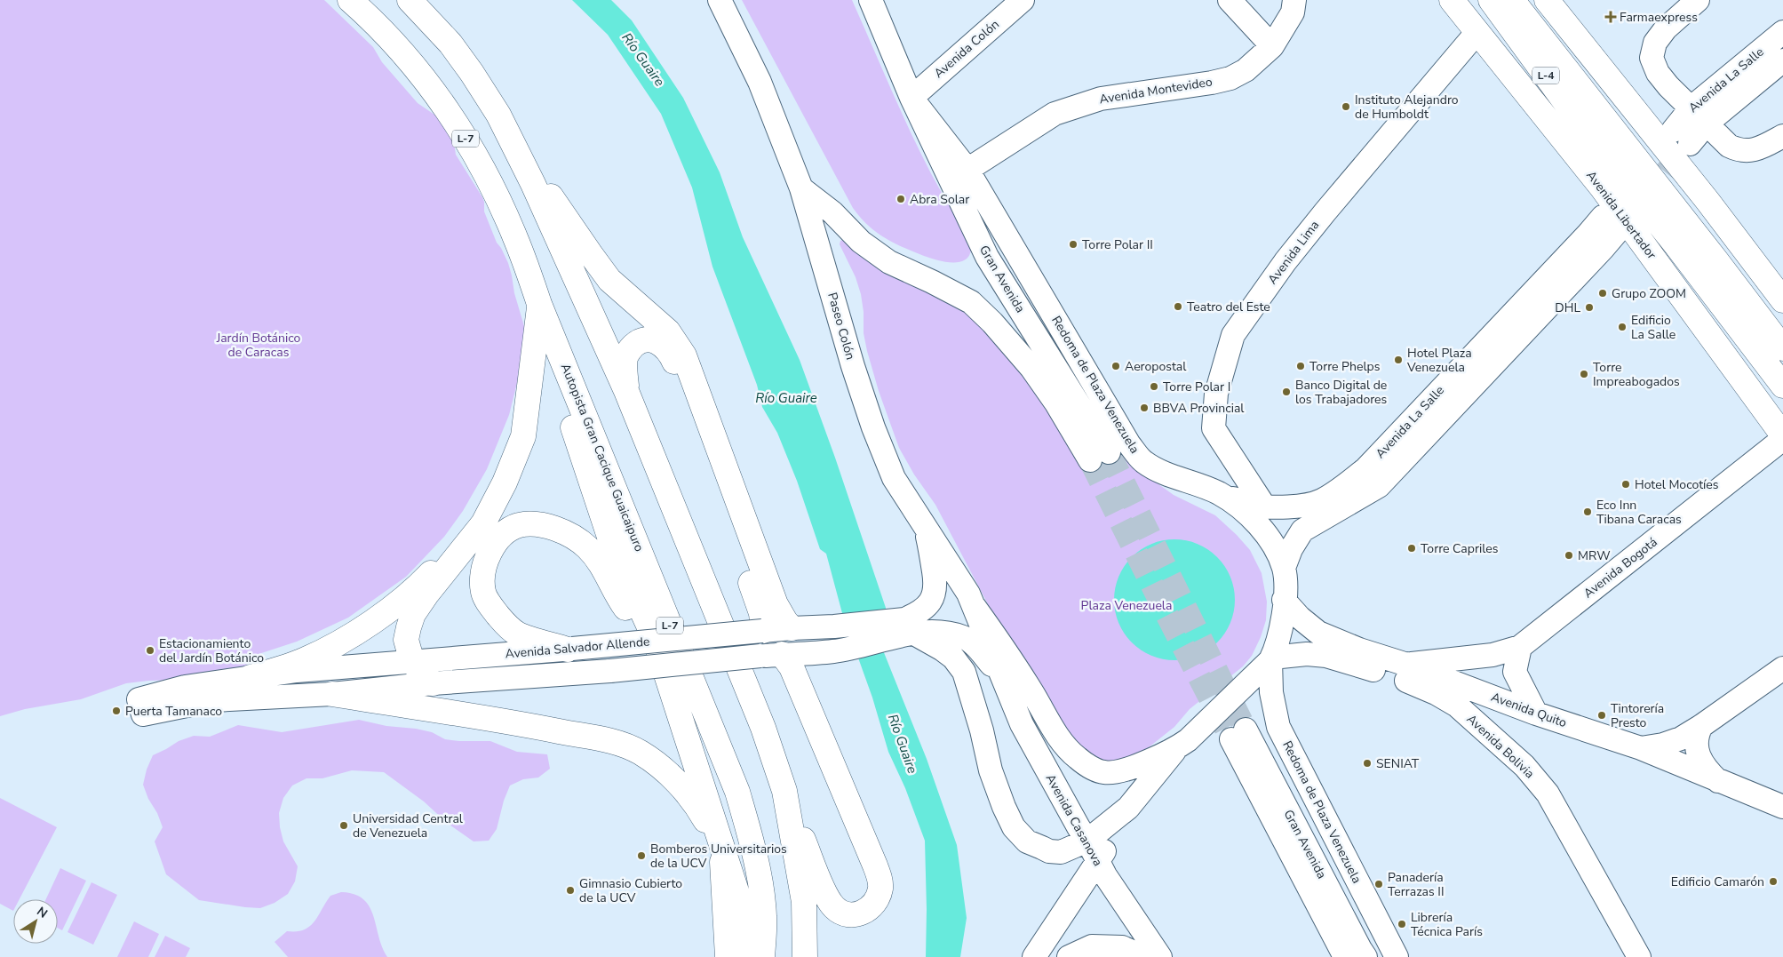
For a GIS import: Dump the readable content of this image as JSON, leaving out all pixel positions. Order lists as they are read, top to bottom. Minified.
{"streets":{"main road":["L-4","L-7","Avenida Libertador","Autopista Gran Cacique Guaicaipuro"],"street":["Avenida Colón","Avenida La Salle","Avenida Montevideo","Avenida Lima","Gran Avenida","Paseo Colón","Redoma de Plaza Venezuela","Avenida Bogotá","Avenida Salvador Allende","Avenida Quito","Avenida Bolivia","Avenida Casanova"]},"crossings":[["Avenida Colón","Gran Avenida"],["Avenida Colón","Redoma de Plaza Venezuela"],["L-4","Avenida Libertador"],["Avenida La Salle","Avenida Lima"],["Avenida La Salle","Redoma de Plaza Venezuela"],["Avenida Montevideo","Redoma de Plaza Venezuela"],["Avenida Libertador","Avenida Lima"],["Avenida Libertador","Avenida Bogotá"],["Gran Avenida","Paseo Colón"],["Gran Avenida","Redoma de Plaza Venezuela"],["Paseo Colón","Redoma de Plaza Venezuela"],["Paseo Colón","Avenida Salvador Allende"],["Paseo Colón","Avenida Casanova"],["Redoma de Plaza Venezuela","Avenida Salvador Allende"],["Redoma de Plaza Venezuela","Avenida Quito"],["Redoma de Plaza Venezuela","Avenida Bolivia"],["Redoma de Plaza Venezuela","Avenida Casanova"],["Avenida Bogotá","Avenida Quito"],["Avenida Salvador Allende","Avenida Casanova"]],"water":["Río Guaire"],"parks":["Jardín Botánico de Caracas","Plaza Venezuela"],"places":{"health":["Farmaexpress"],"other":["Instituto Alejandro de Humboldt","Abra Solar","Torre Polar II","Grupo ZOOM","Teatro del Este","DHL","Edificio La Salle","Hotel Plaza Venezuela","Aeropostal","Torre Phelps","Torre Impreabogados","Torre Polar I","Banco Digital de los Trabajadores","BBVA Provincial","Hotel Mocotíes","Eco Inn Tibana Caracas","Torre Capriles","MRW","Estacionamiento del Jardín Botánico","Puerta Tamanaco","Tintorería Presto","SENIAT","Universidad Central de Venezuela","Bomberos Universitarios de la UCV","Edificio Camarón","Panadería Terrazas II","Gimnasio Cubierto de la UCV","Librería Técnica París"]},"north":"top right"}
